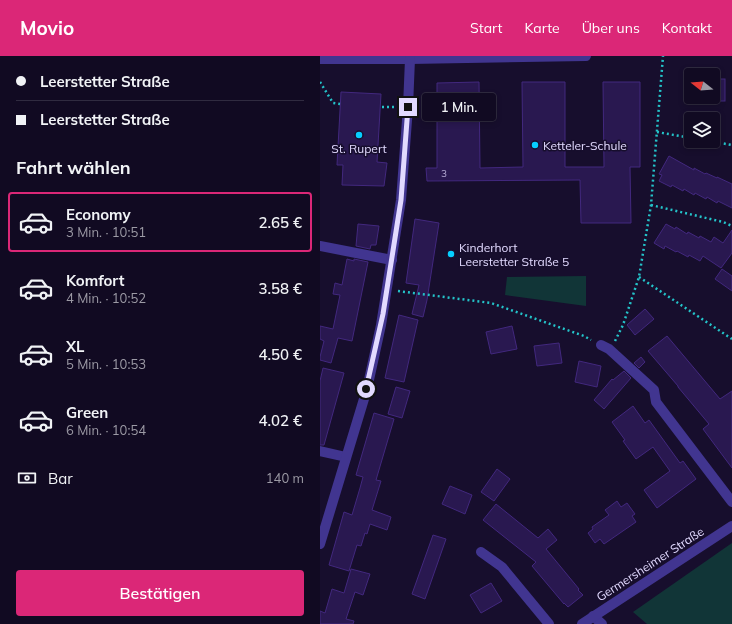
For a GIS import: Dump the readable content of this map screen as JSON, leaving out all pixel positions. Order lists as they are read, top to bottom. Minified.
{"streets":{"street":["Germersheimer Straße"]},"places":["St. Rupert","Ketteler-Schule","Kinderhort Leerstetter Straße 5"],"house_numbers":["3"],"north":"left","page":{"header":"Movio","nav":["Start","Karte","Über uns","Kontakt"],"banner":["Leerstetter Straße","Leerstetter Straße"],"bubble":"1 Min.","heading":"Fahrt wählen","list":[{"name":"Economy","note":"3 Min. · 10:51","value":"2.65 €"},{"name":"Komfort","note":"4 Min. · 10:52","value":"3.58 €"},{"name":"XL","note":"5 Min. · 10:53","value":"4.50 €"},{"name":"Green","note":"6 Min. · 10:54","value":"4.02 €"}],"pay":["Bar","140 m"],"buttons":"Bestätigen"}}
